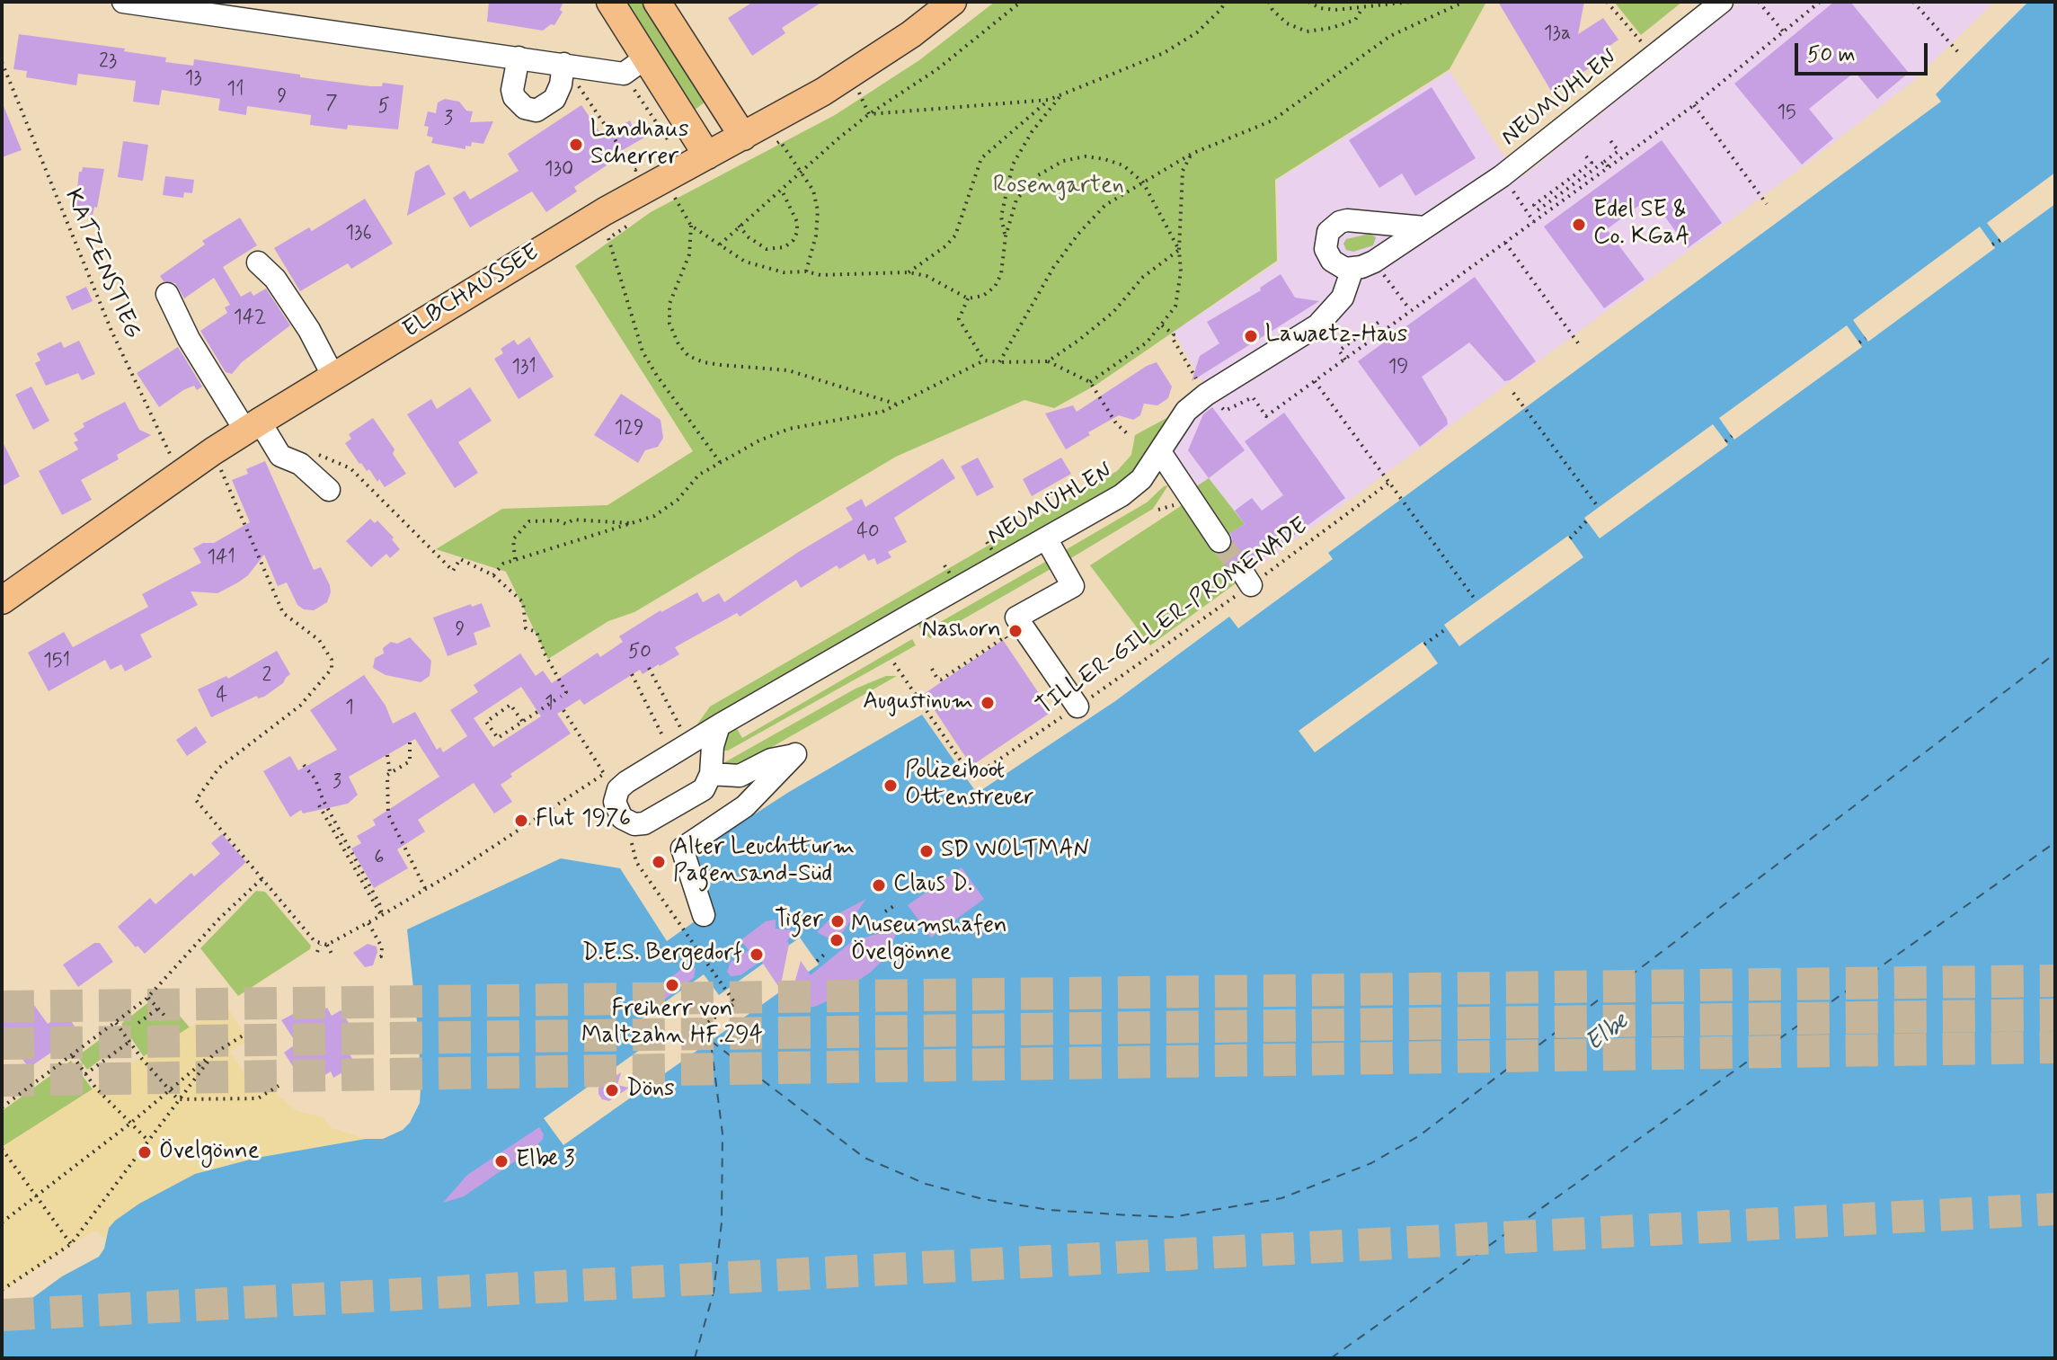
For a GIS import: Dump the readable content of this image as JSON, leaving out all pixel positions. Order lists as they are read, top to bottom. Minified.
{"streets":{"main road":["ELBCHAUSSEE"],"street":["NEUMÜHLEN"],"path":["KATZENSTIEG","TILLER-GILLER-PROMENADE"]},"crossings":[["KATZENSTIEG","ELBCHAUSSEE"]],"water":["Elbe"],"parks":["Rosengarten"],"places":["Landhaus Scherrer","Edel SE & Co. KGaA","Lawaetz-Haus","Nashorn","Augustinum","Polizeiboot Ottenstreuer","Flut 1976","SD WOLTMAN","Alter Leuchtturm Pagensand-Süd","Claus D.","Tiger","Museumshafen Övelgönne","D.E.S. Bergedorf","Freiherr von Maltzahn HF.294","Döns","Övelgönne","Elbe 3"],"house_numbers":["13a","23","13","11","9","7","5","15","3","130","136","142","131","19","129","40","141","9","50","151","2","4","1","1","3","6"],"scale_bar":"50 m"}
